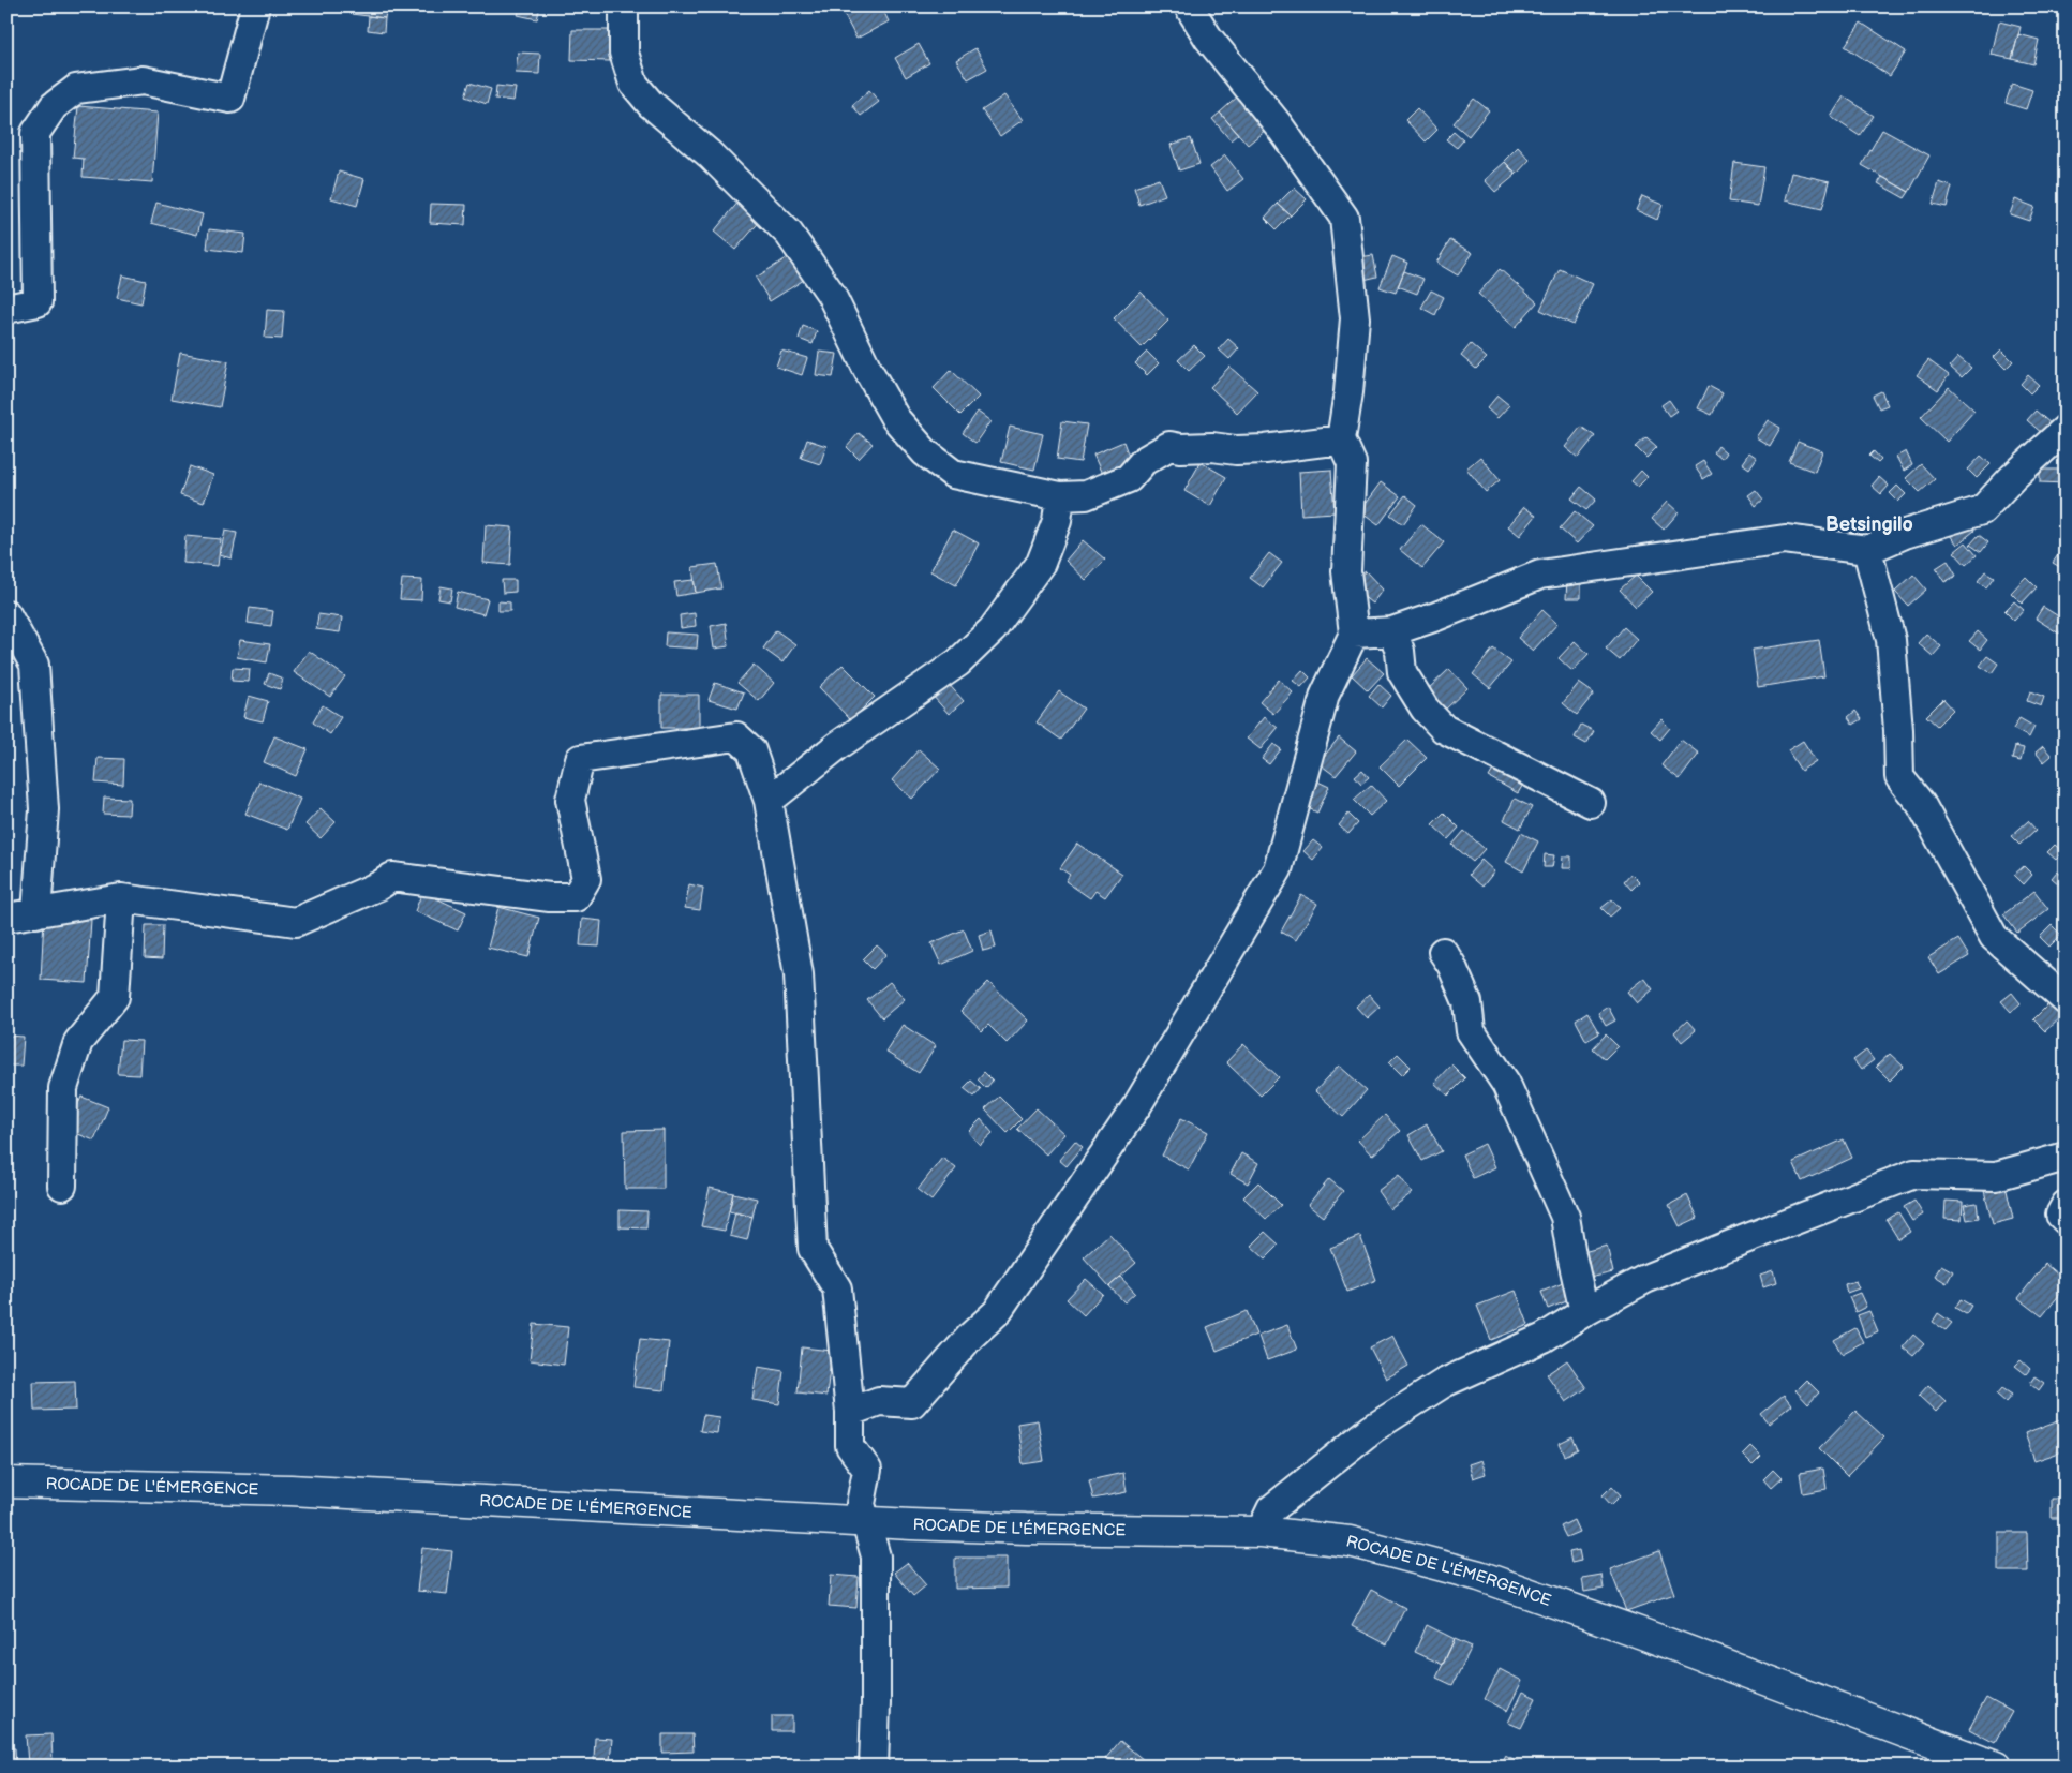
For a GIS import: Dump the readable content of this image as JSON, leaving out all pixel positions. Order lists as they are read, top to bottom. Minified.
{"streets":{"street":["ROCADE DE L'ÉMERGENCE"]},"districts":["Betsingilo"]}
